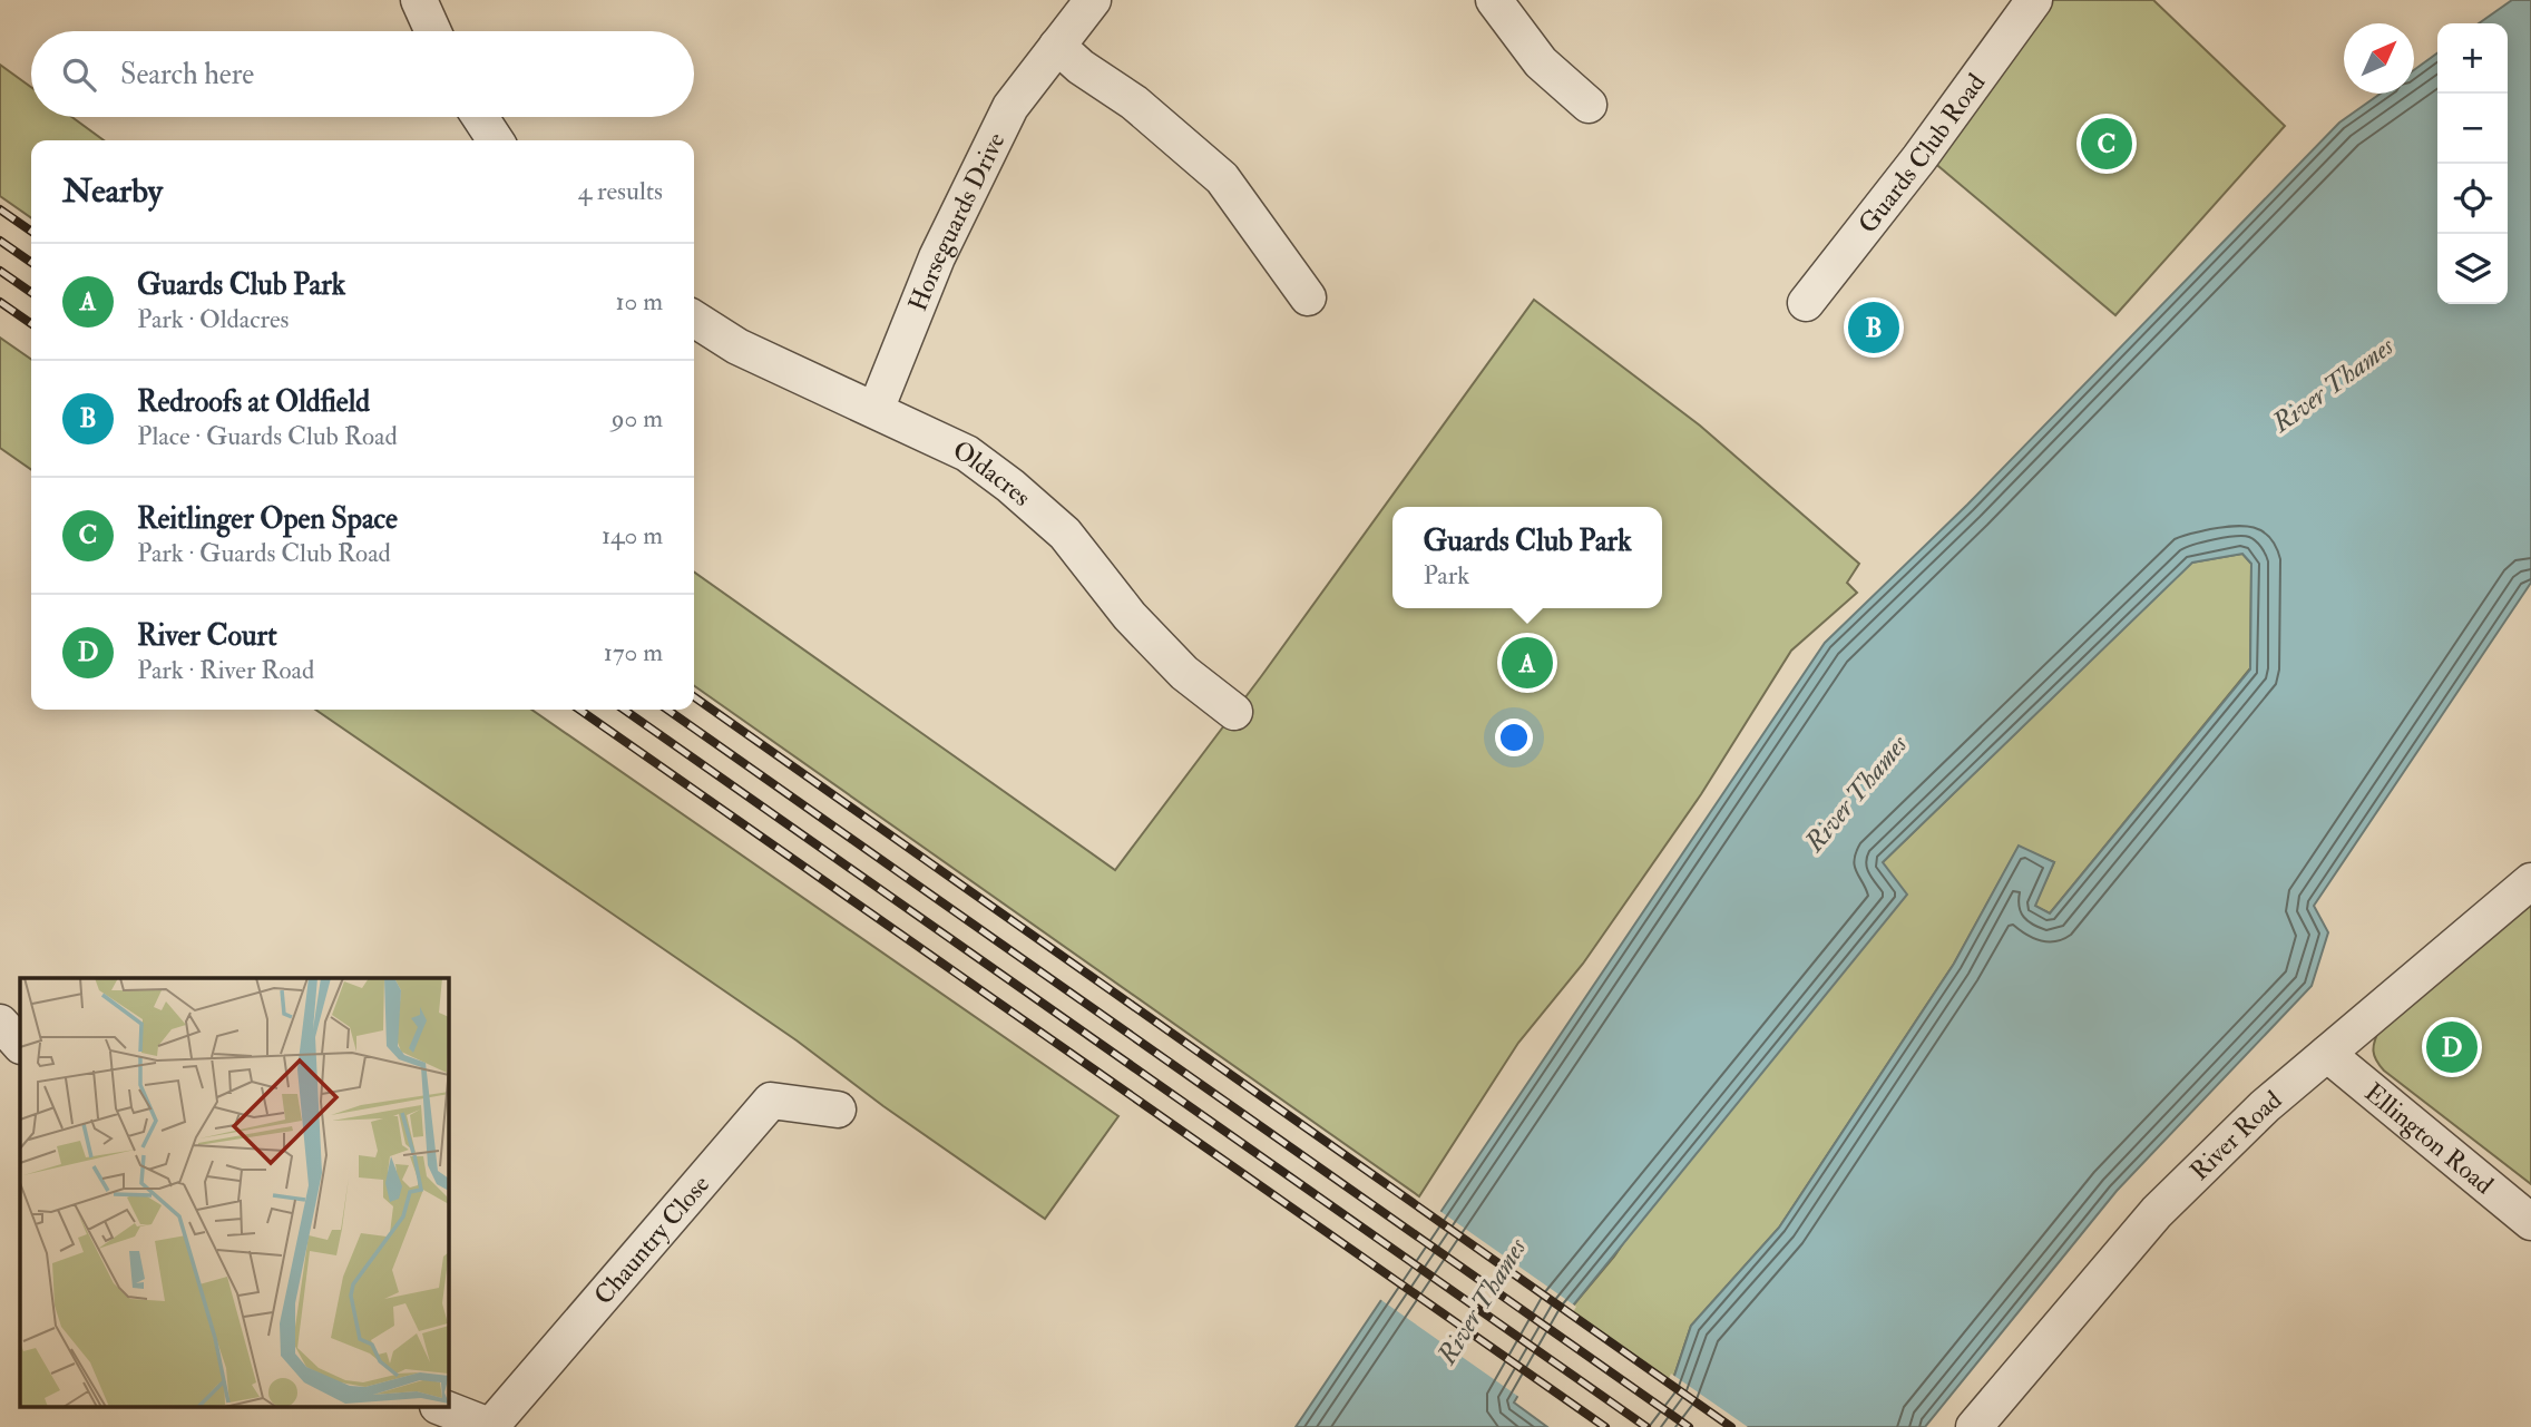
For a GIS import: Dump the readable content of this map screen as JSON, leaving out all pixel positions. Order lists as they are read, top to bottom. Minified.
{"streets":{"street":["Guards Club Road","Horseguards Drive","Oldacres","River Road","Ellington Road","Chauntry Close"]},"crossings":[["Horseguards Drive","Oldacres"],["River Road","Ellington Road"]],"water":["River Thames"],"north":"top right","page":{"map_buttons":["+","−"],"search":"Search here","pins":["C","B","A","D"],"heading":["Nearby","4 results"],"list":[{"mark":"A","name":"Guards Club Park","note":"Park · Oldacres","value":"10 m"},{"mark":"B","name":"Redroofs at Oldfield","note":"Place · Guards Club Road","value":"90 m"},{"mark":"C","name":"Reitlinger Open Space","note":"Park · Guards Club Road","value":"140 m"},{"mark":"D","name":"River Court","note":"Park · River Road","value":"170 m"}],"popup":["Guards Club Park","Park"]}}
